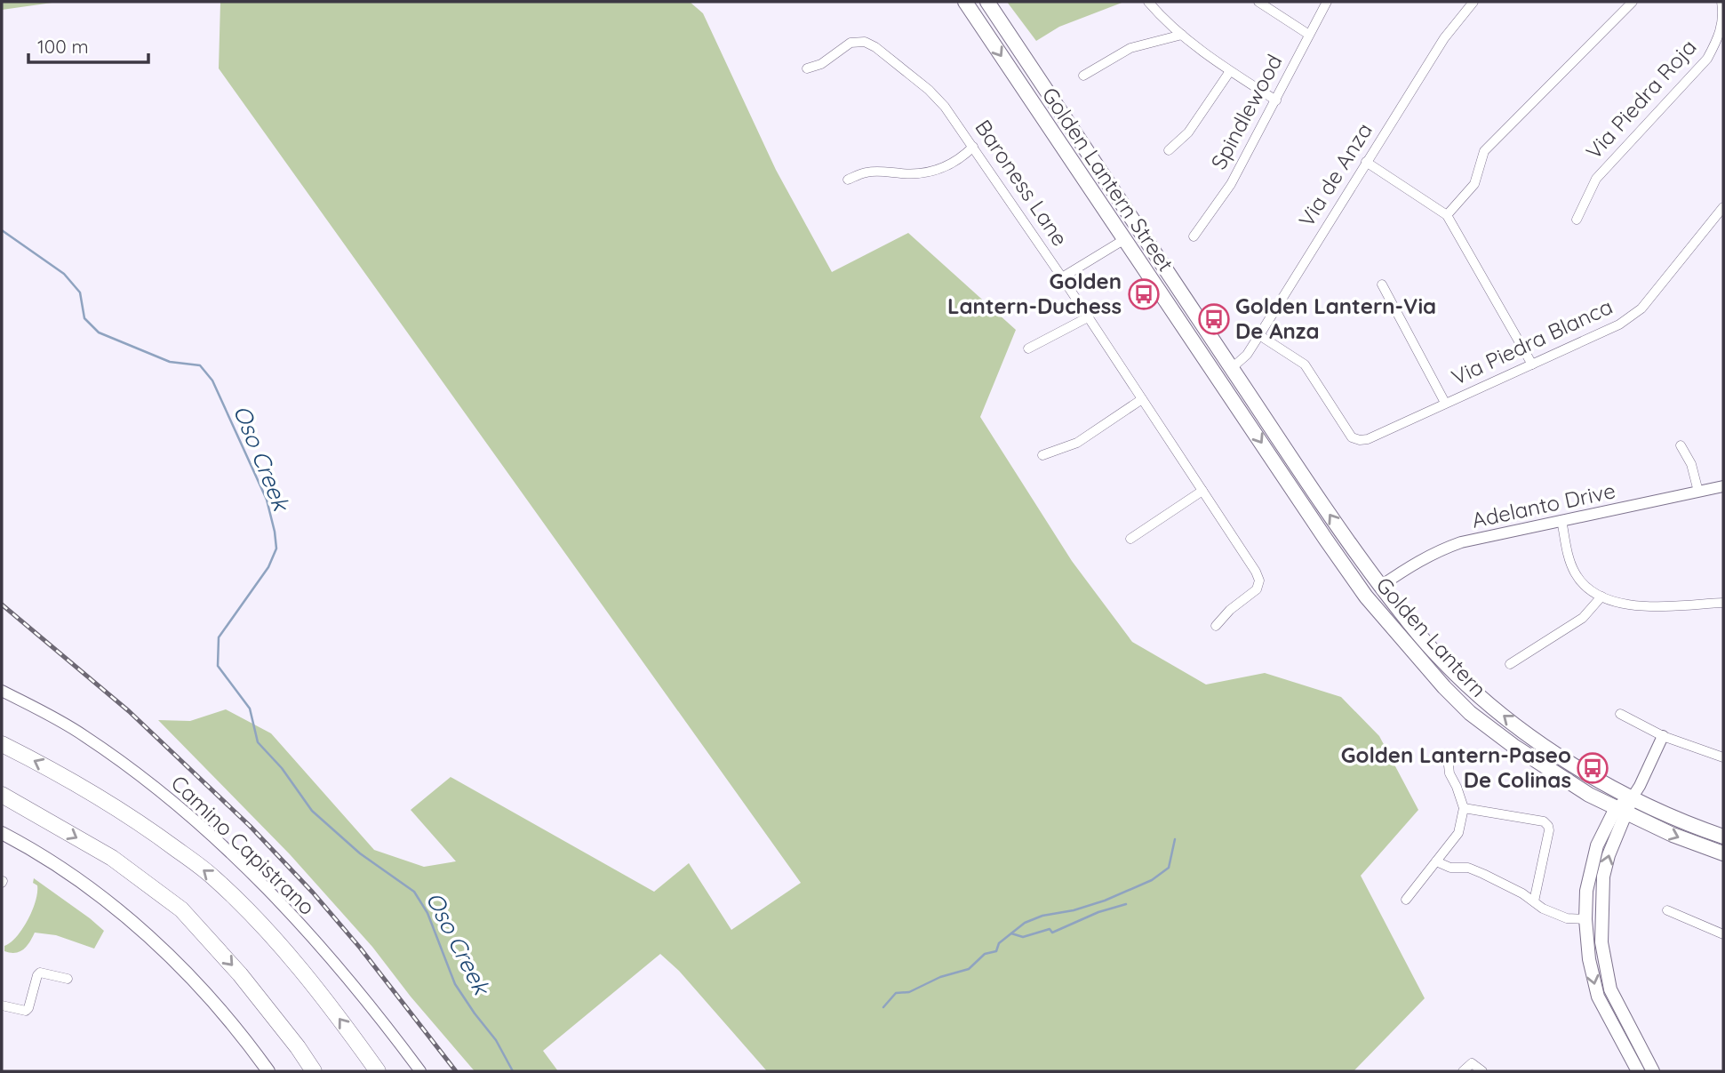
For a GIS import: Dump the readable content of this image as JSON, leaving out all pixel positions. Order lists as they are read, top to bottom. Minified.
{"streets":{"main road":["Golden Lantern Street","Golden Lantern"],"street":["Via Piedra Roja","Spindlewood","Via de Anza","Baroness Lane","Via Piedra Blanca","Adelanto Drive","Camino Capistrano"]},"crossings":[["Via de Anza","Golden Lantern Street"],["Via de Anza","Via Piedra Blanca"],["Via de Anza","Golden Lantern"],["Golden Lantern Street","Golden Lantern"],["Adelanto Drive","Golden Lantern"]],"water":["Oso Creek"],"places":{"bus stop":["Golden Lantern-Duchess","Golden Lantern-Via De Anza","Golden Lantern-Paseo De Colinas"]},"scale_bar":"100 m"}
